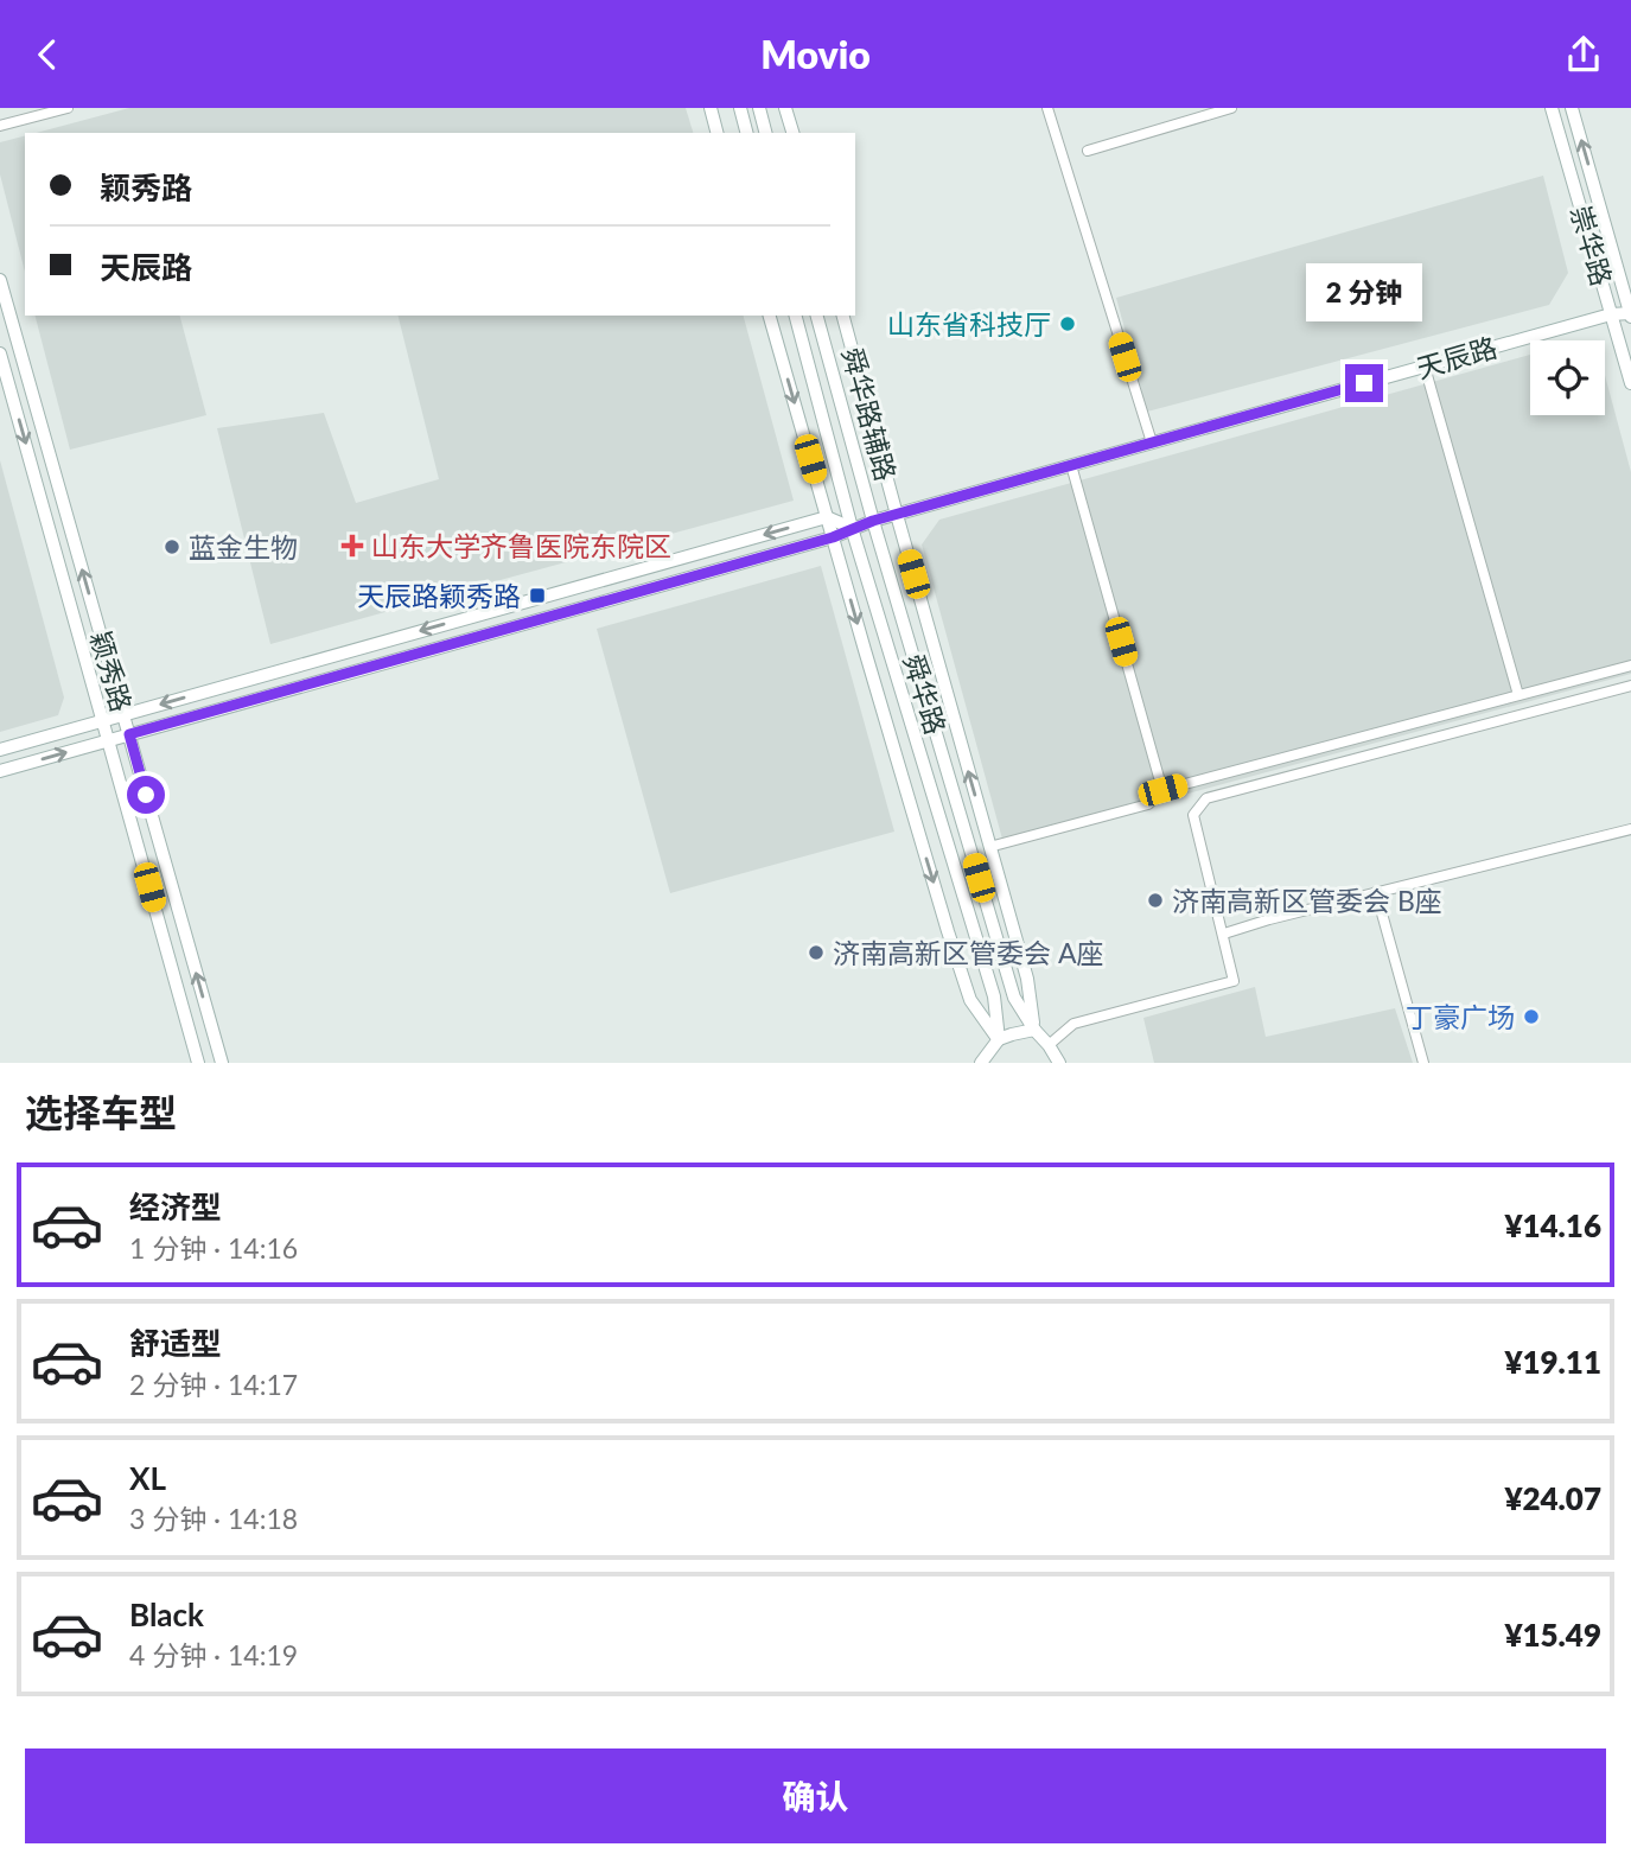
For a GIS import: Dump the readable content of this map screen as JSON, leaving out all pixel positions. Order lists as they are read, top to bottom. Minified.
{"streets":{"main road":["崇华路","天辰路","舜华路辅路","颖秀路","舜华路"]},"crossings":[["崇华路","天辰路"],["天辰路","舜华路辅路"],["天辰路","颖秀路"],["天辰路","舜华路"],["舜华路辅路","舜华路"]],"places":{"other":["山东省科技厅","蓝金生物","济南高新区管委会 B座","济南高新区管委会 A座","丁豪广场"],"health":["山东大学齐鲁医院东院区"],"transit":["天辰路颖秀路"]},"page":{"header":"Movio","banner":["颖秀路","天辰路"],"bubble":"2 分钟","heading":"选择车型","list":[{"name":"经济型","note":"1 分钟 · 14:16","value":"¥14.16"},{"name":"舒适型","note":"2 分钟 · 14:17","value":"¥19.11"},{"name":"XL","note":"3 分钟 · 14:18","value":"¥24.07"},{"name":"Black","note":"4 分钟 · 14:19","value":"¥15.49"}],"buttons":"确认"}}
